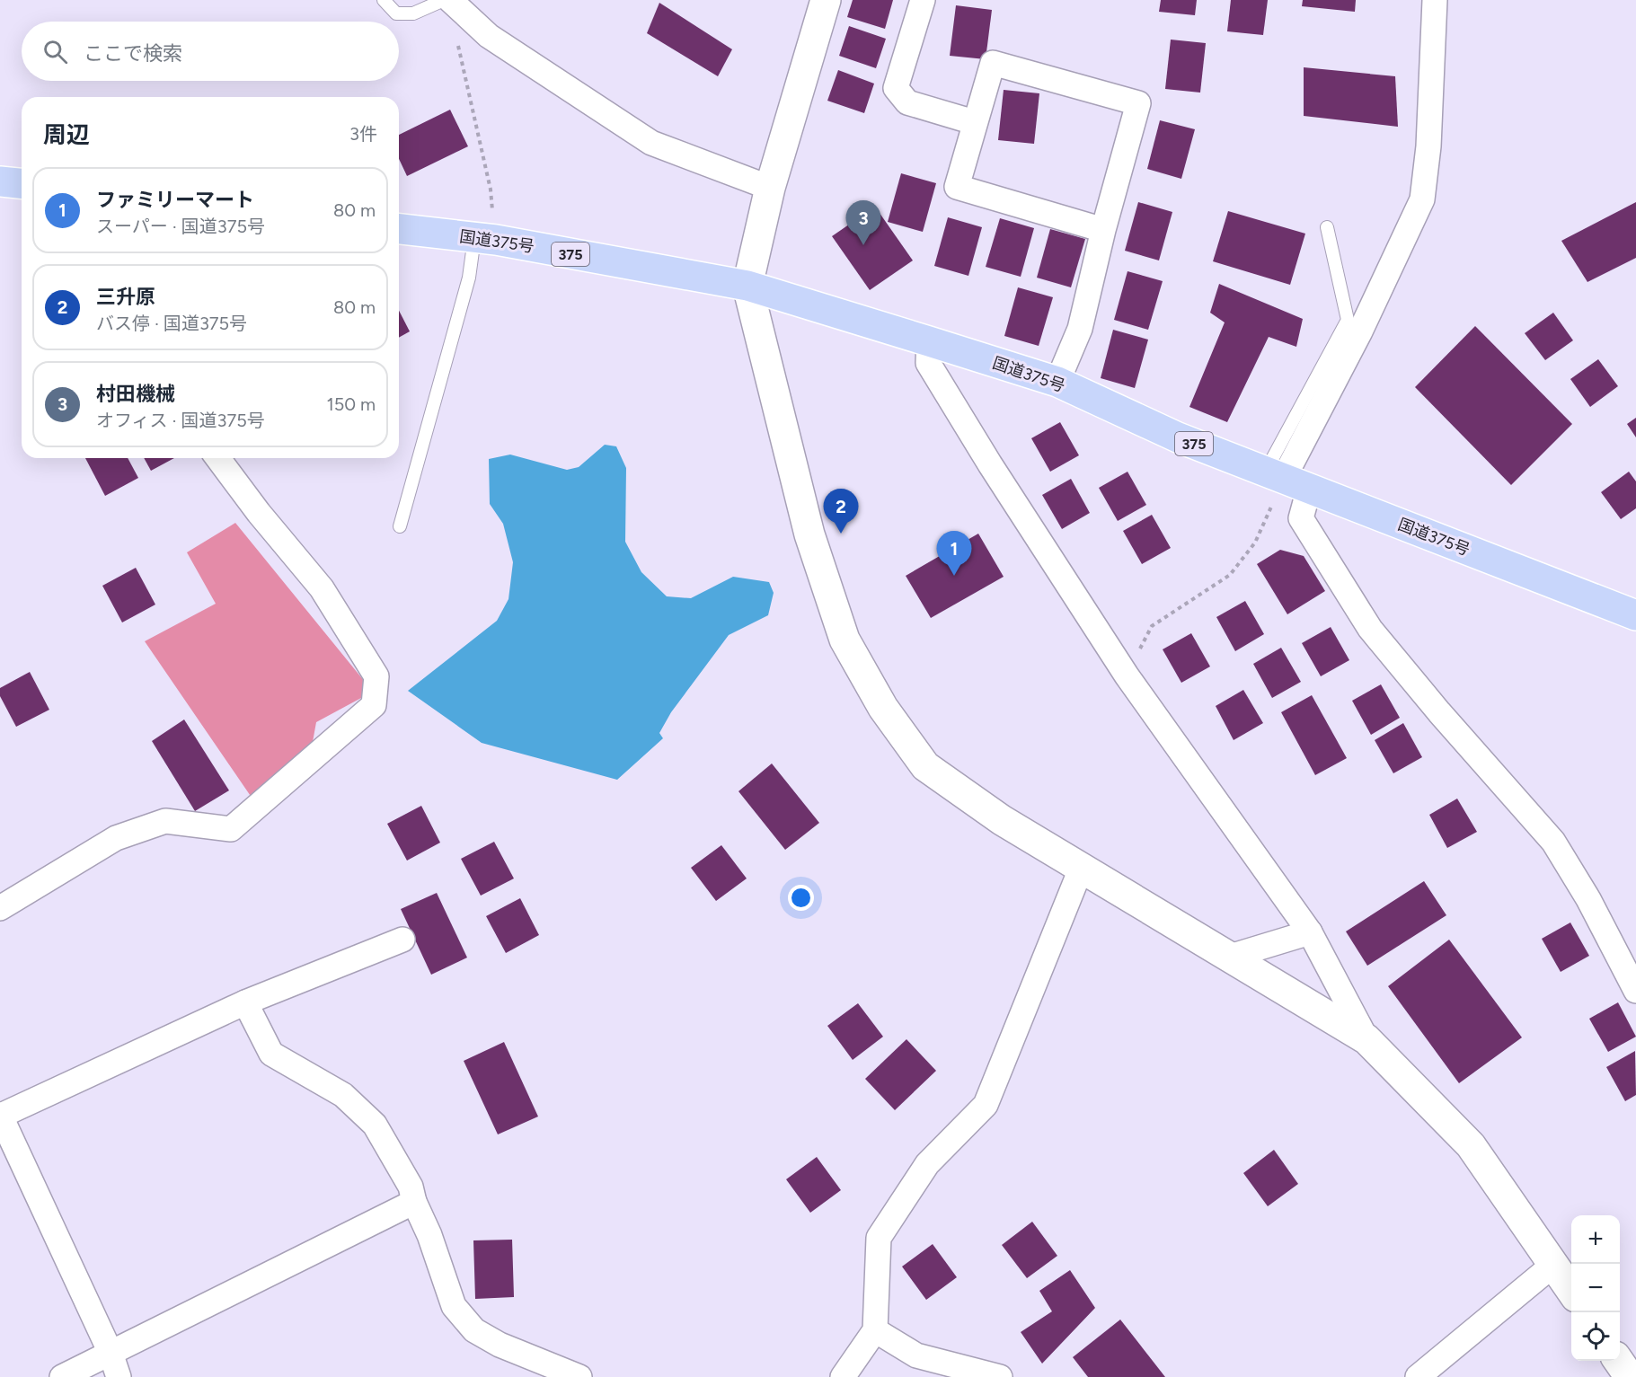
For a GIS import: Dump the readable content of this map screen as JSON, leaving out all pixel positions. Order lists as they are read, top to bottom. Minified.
{"streets":{"highway":["国道375号","375"]},"page":{"search":"ここで検索","heading":["周辺","3件"],"list":[{"mark":"1","name":"ファミリーマート","note":"スーパー · 国道375号","value":"80 m"},{"mark":"2","name":"三升原","note":"バス停 · 国道375号","value":"80 m"},{"mark":"3","name":"村田機械","note":"オフィス · 国道375号","value":"150 m"}],"pins":["3","2","1"],"map_buttons":["+","−"]}}
